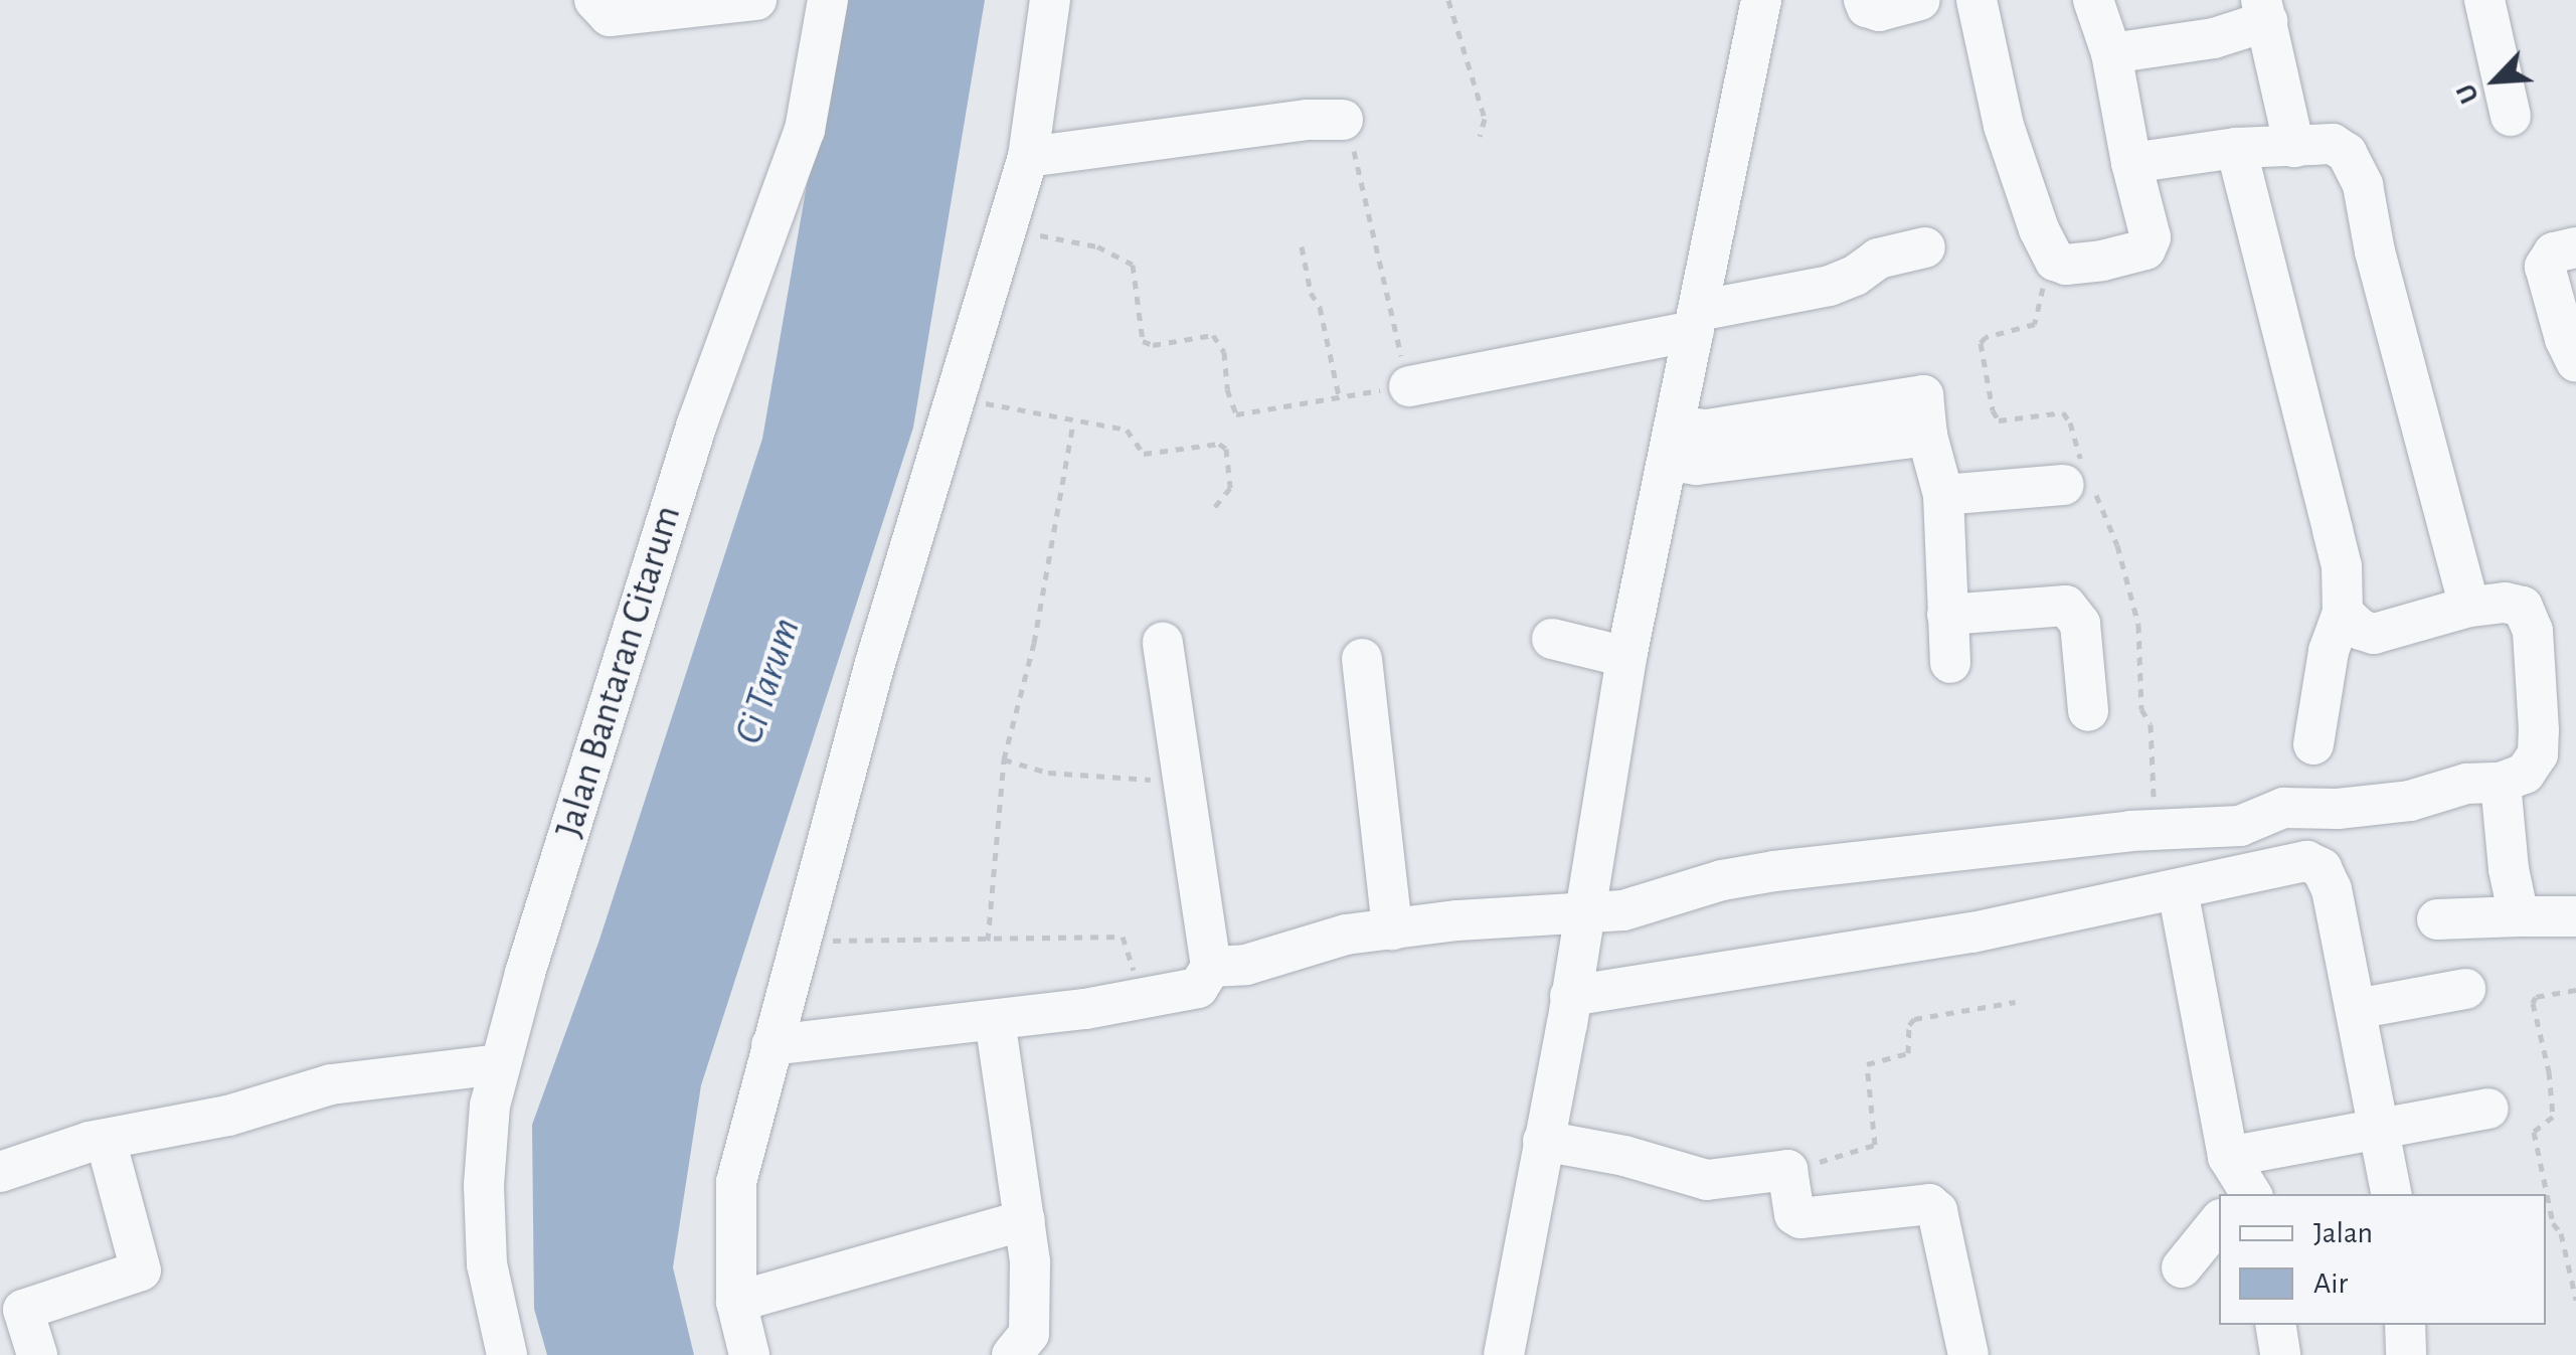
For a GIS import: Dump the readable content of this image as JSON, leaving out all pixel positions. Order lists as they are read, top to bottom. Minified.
{"streets":{"street":["Jalan Bantaran Citarum"]},"water":["Ci Tarum"],"legend":["Jalan","Air"],"north":"bottom left"}
